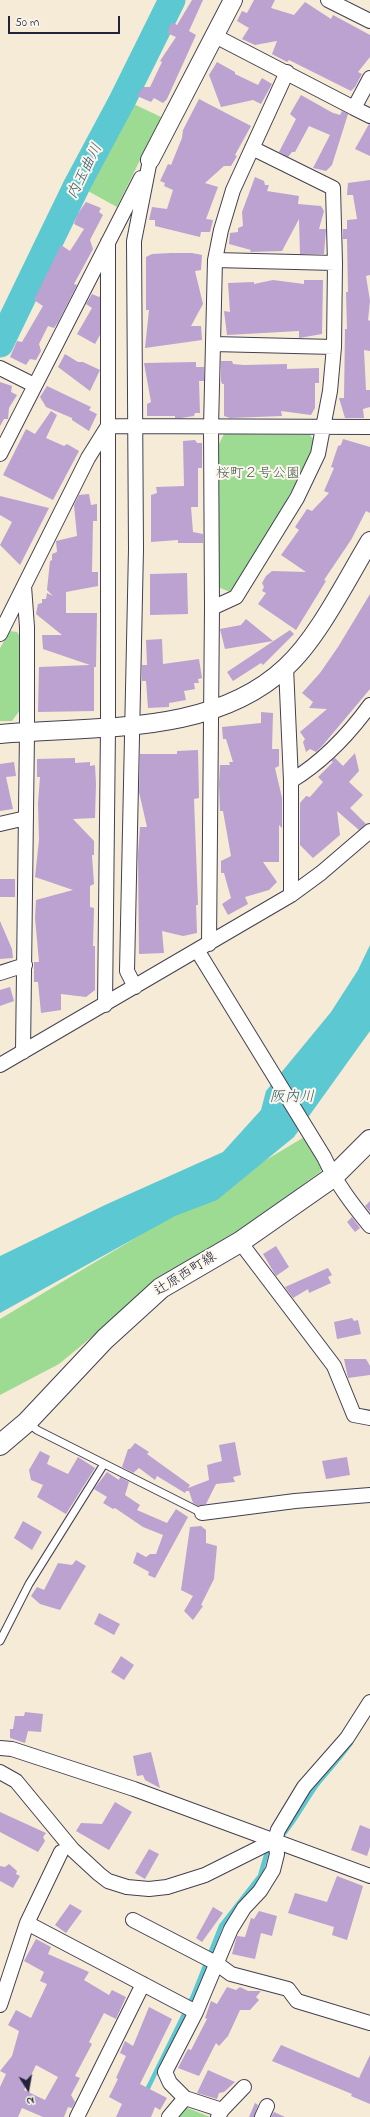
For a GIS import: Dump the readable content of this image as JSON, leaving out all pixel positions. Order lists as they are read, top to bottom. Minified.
{"streets":{"main road":["辻原西町線"]},"water":["内玉曲川","阪内川"],"parks":["桜町２号公園"],"scale_bar":"50 m","north":"bottom"}
